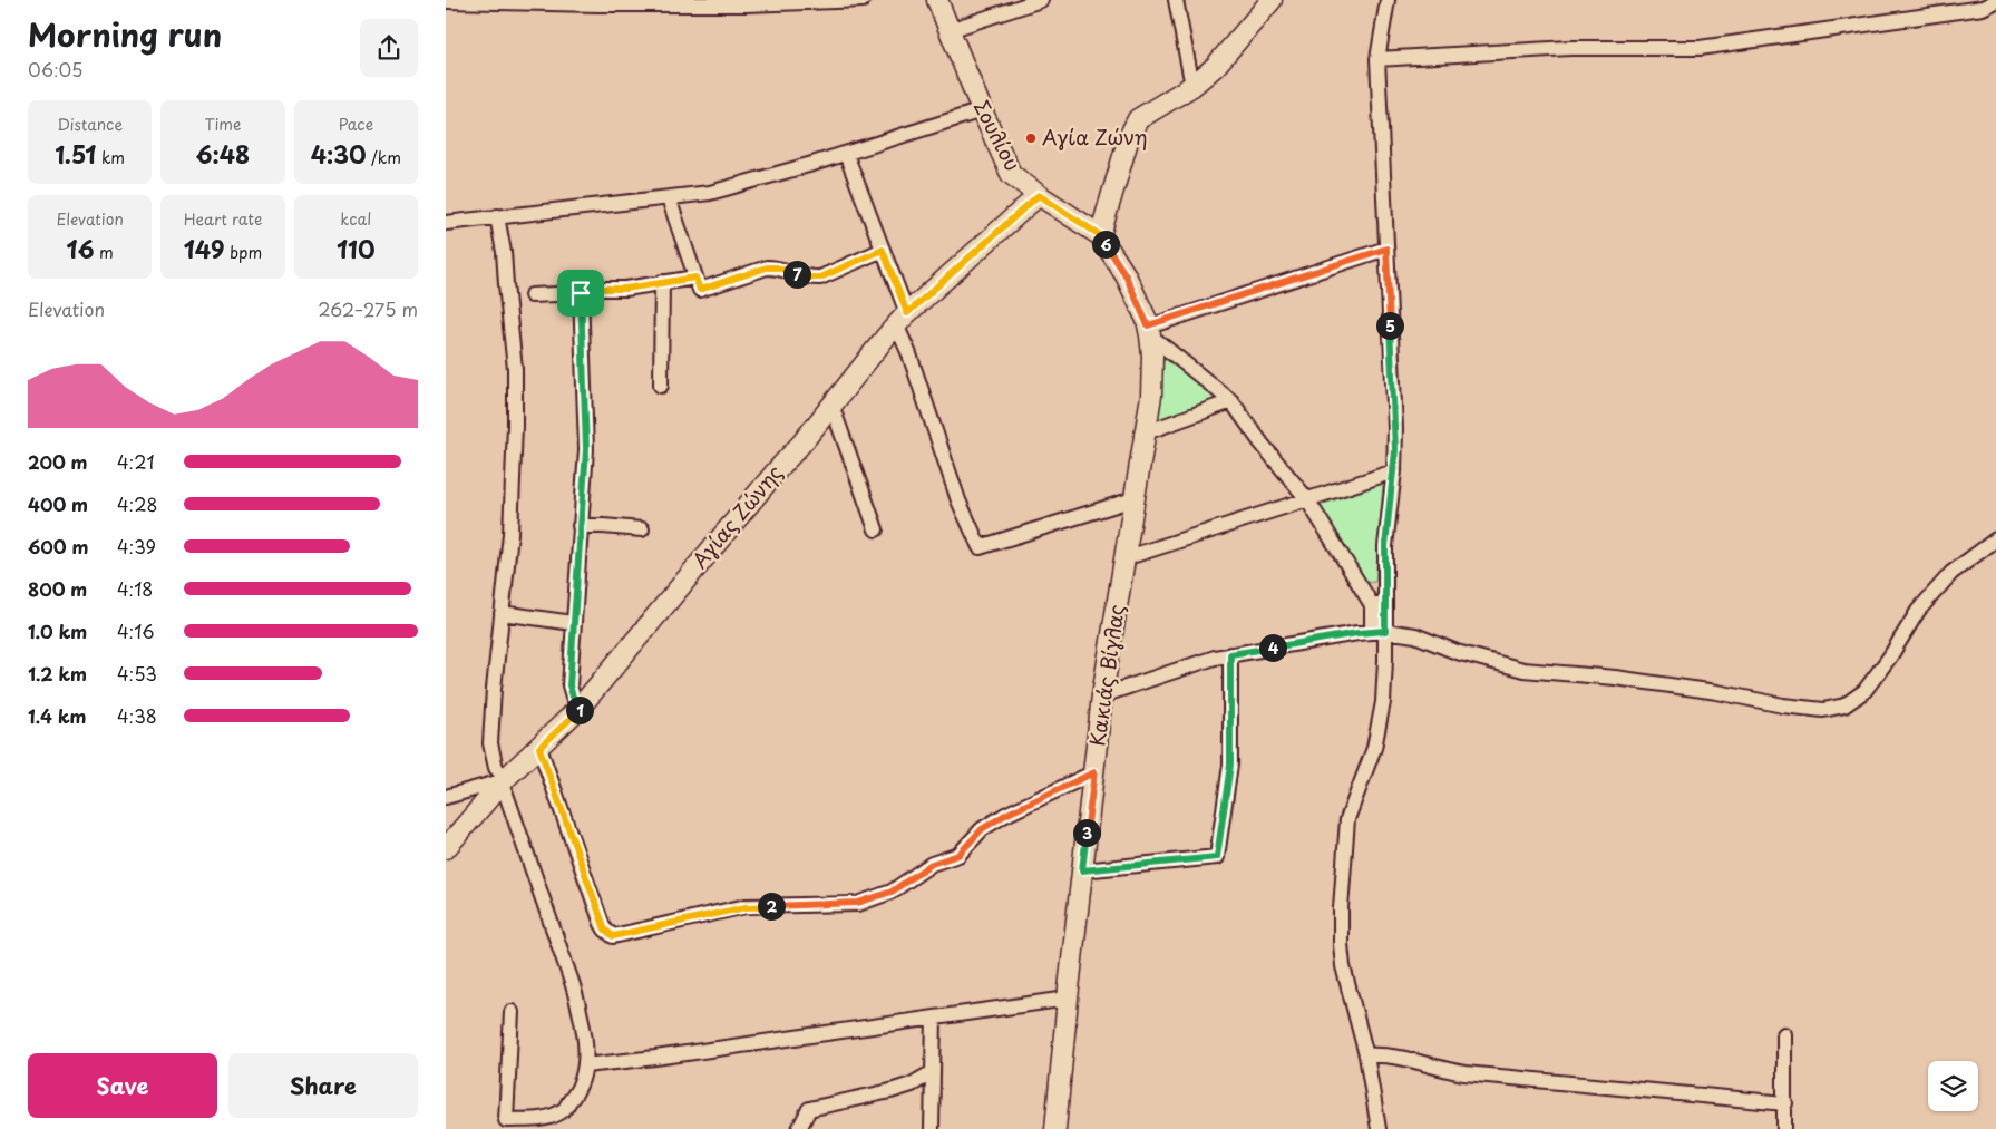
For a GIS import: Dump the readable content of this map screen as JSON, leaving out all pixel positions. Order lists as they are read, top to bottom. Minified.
{"streets":{"street":["Σουλίου","Αγίας Ζώνης","Κακιάς Βίγλας"]},"crossings":[["Σουλίου","Αγίας Ζώνης"],["Σουλίου","Κακιάς Βίγλας"]],"places":["Αγία Ζώνη"],"page":{"heading":["Morning run","06:05"],"stats":[["Distance","1.51 km"],["Time","6:48"],["Pace","4:30 /km"],["Elevation","16 m"],["Heart rate","149 bpm"],["kcal","110"]],"pins":["6","7","5","4","1","3","2"],"chart":["Elevation","262–275 m"],"list":[{"name":"200 m","note":"4:21"},{"name":"400 m","note":"4:28"},{"name":"600 m","note":"4:39"},{"name":"800 m","note":"4:18"},{"name":"1.0 km","note":"4:16"},{"name":"1.2 km","note":"4:53"},{"name":"1.4 km","note":"4:38"}],"buttons":["Save","Share"]}}
